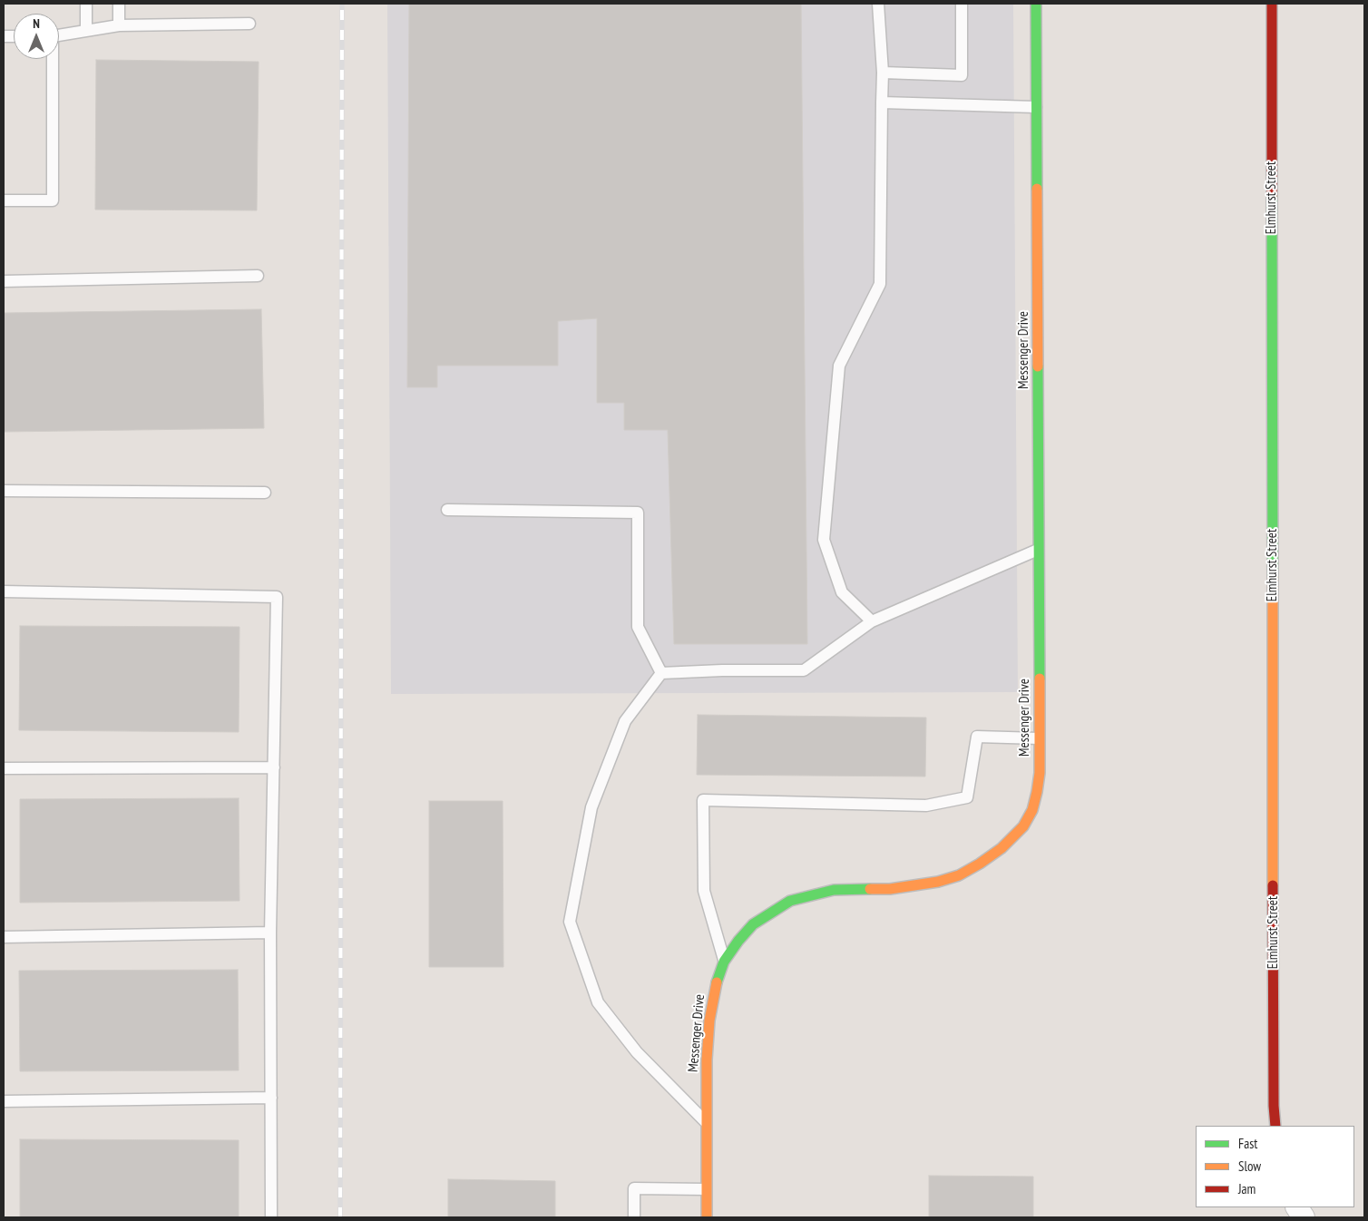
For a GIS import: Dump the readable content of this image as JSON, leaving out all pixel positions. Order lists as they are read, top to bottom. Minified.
{"streets":{"street":["Elmhurst Street","Messenger Drive"]},"legend":["Fast","Slow","Jam"],"north":"top"}
